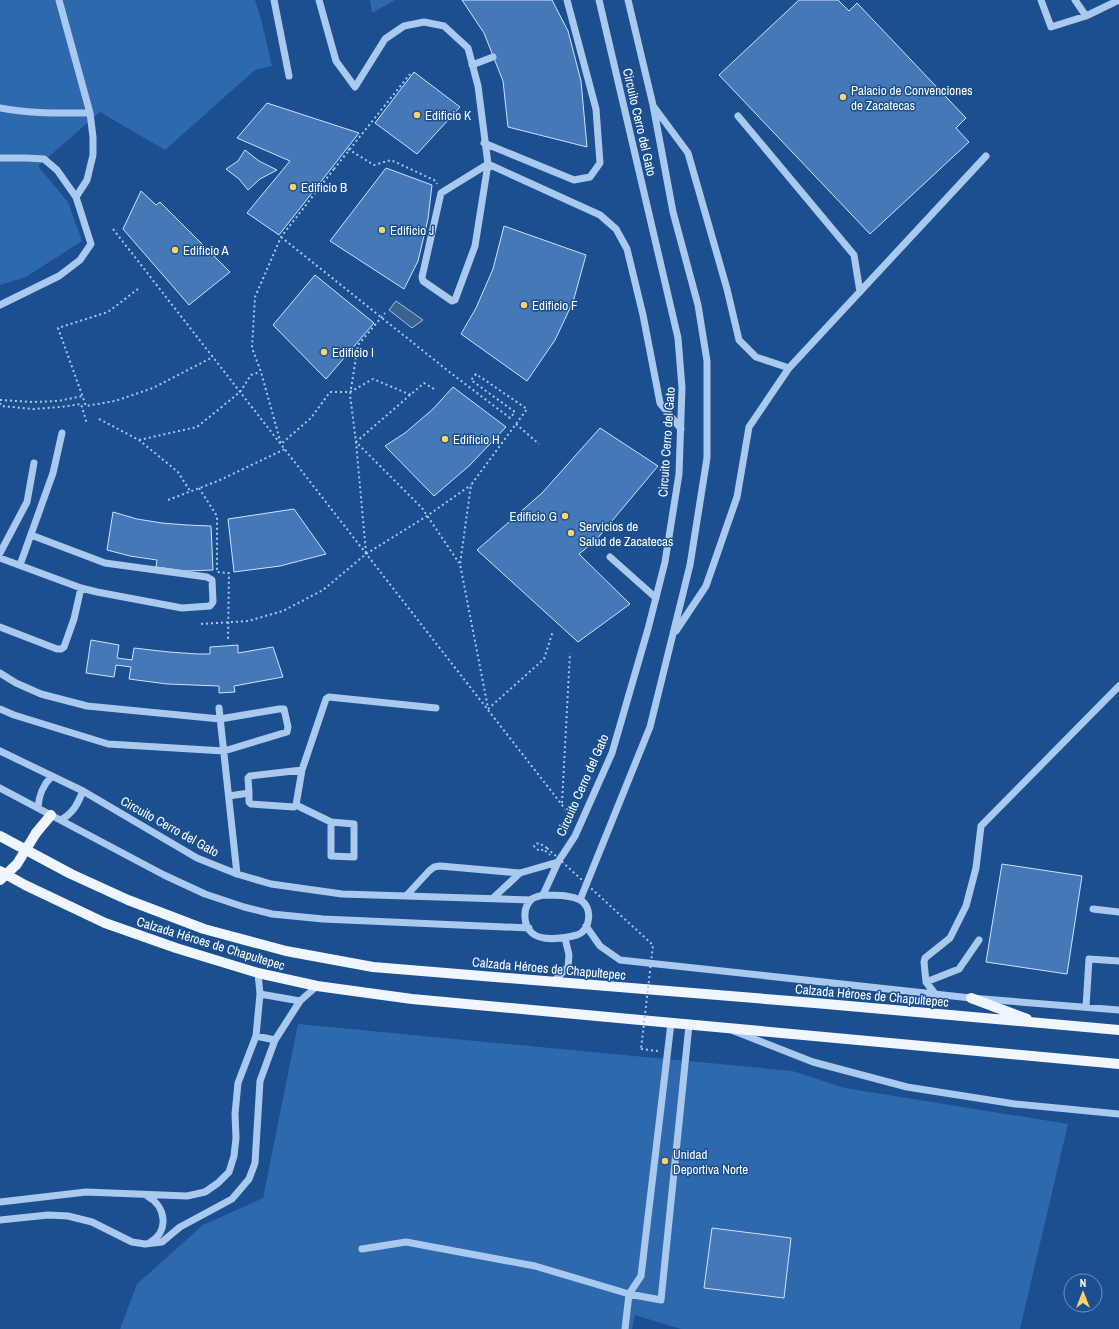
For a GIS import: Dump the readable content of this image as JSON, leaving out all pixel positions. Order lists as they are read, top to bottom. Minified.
{"streets":{"main road":["Calzada Héroes de Chapultepec"],"street":["Circuito Cerro del Gato"]},"places":["Palacio de Convenciones de Zacatecas","Edificio K","Edificio B","Edificio J","Edificio A","Edificio F","Edificio I","Edificio H","Edificio G","Servicios de Salud de Zacatecas","Unidad Deportiva Norte"],"north":"top"}
